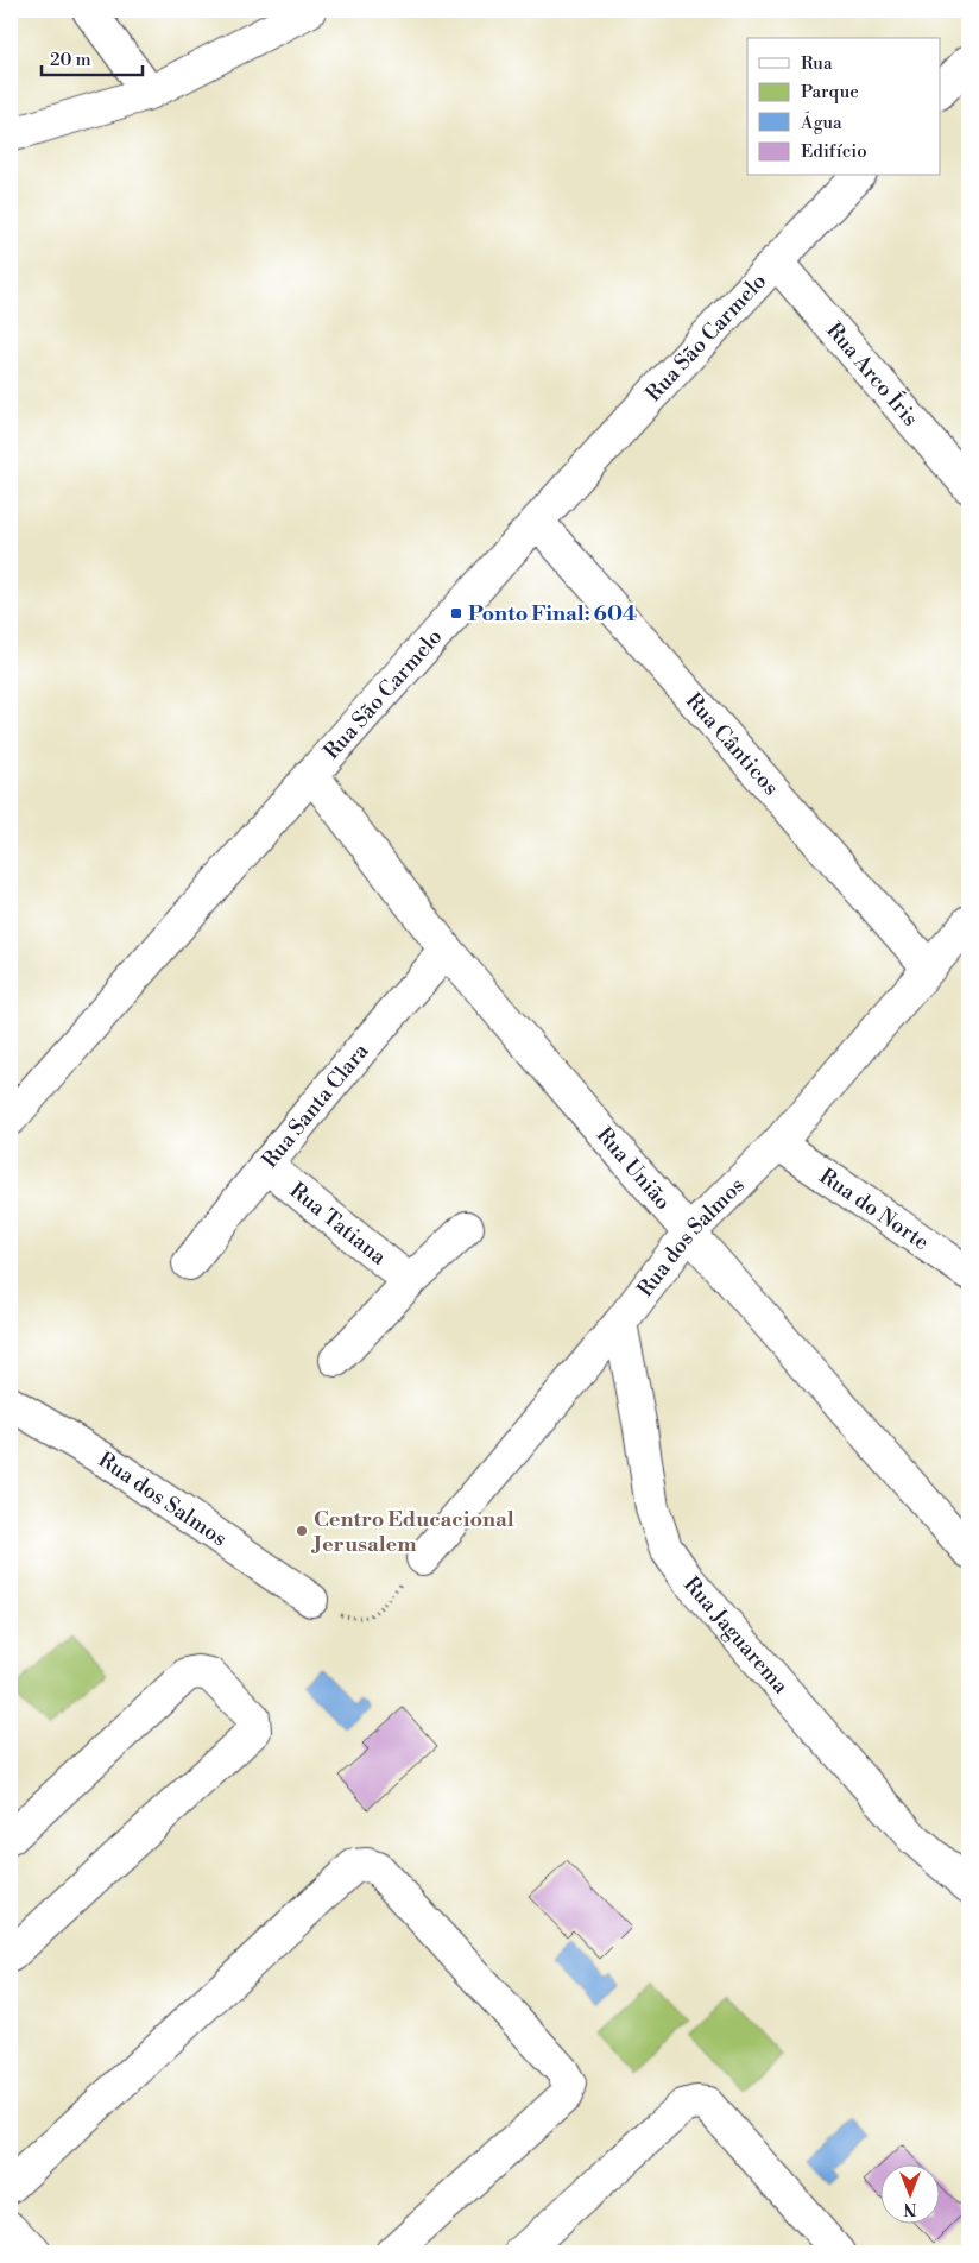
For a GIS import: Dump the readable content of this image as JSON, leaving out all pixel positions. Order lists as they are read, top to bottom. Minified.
{"streets":{"street":["Rua São Carmelo","Rua Arco Íris","Rua Cânticos","Rua Santa Clara","Rua União","Rua do Norte","Rua Tatiana","Rua dos Salmos","Rua Jaguarema"]},"crossings":[["Rua São Carmelo","Rua Arco Íris"],["Rua São Carmelo","Rua Cânticos"],["Rua São Carmelo","Rua União"],["Rua Cânticos","Rua dos Salmos"],["Rua Santa Clara","Rua União"],["Rua Santa Clara","Rua Tatiana"],["Rua União","Rua dos Salmos"],["Rua do Norte","Rua dos Salmos"],["Rua dos Salmos","Rua Jaguarema"]],"places":{"transit":["Ponto Final: 604"],"other":["Centro Educacional Jerusalem"]},"legend":["Rua","Parque","Água","Edifício"],"scale_bar":"20 m","north":"bottom"}
